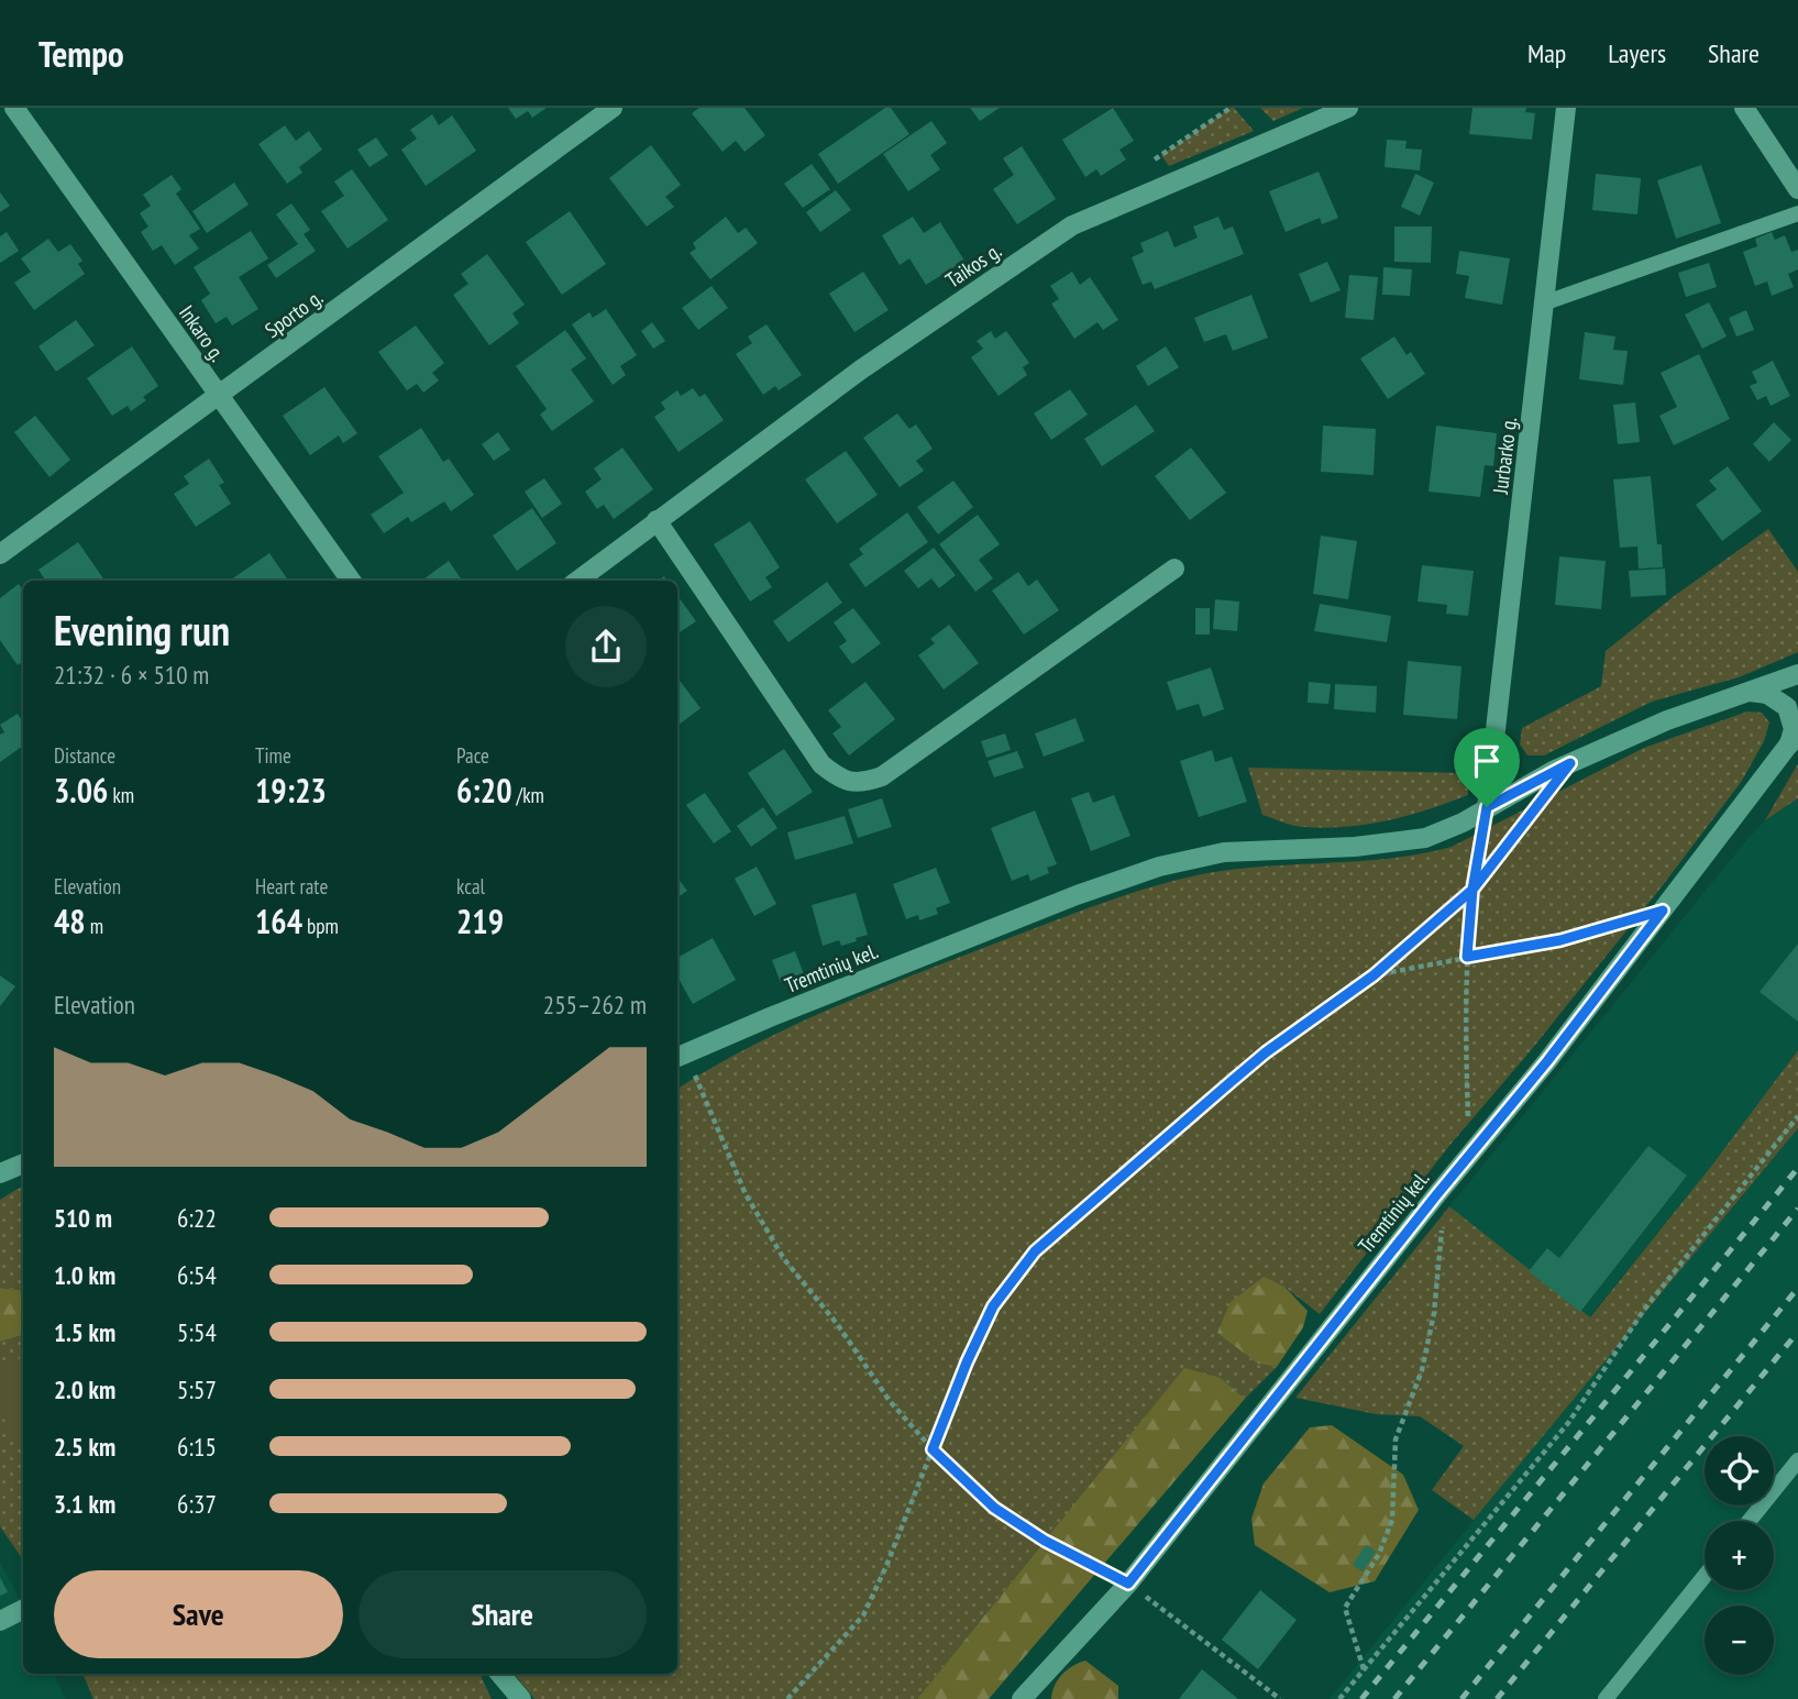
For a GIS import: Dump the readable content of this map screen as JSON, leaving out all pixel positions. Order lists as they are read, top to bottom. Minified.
{"streets":{"street":["Taikos g.","Sporto g.","Inkaro g.","Jurbarko g.","Tremtinių kel."]},"crossings":[["Sporto g.","Inkaro g."],["Jurbarko g.","Tremtinių kel."]],"page":{"header":"Tempo","nav":["Map","Layers","Share"],"heading":["Evening run","21:32 · 6 × 510 m"],"stats":[["Distance","3.06 km"],["Time","19:23"],["Pace","6:20 /km"],["Elevation","48 m"],["Heart rate","164 bpm"],["kcal","219"]],"chart":["Elevation","255–262 m"],"list":[{"name":"510 m","note":"6:22"},{"name":"1.0 km","note":"6:54"},{"name":"1.5 km","note":"5:54"},{"name":"2.0 km","note":"5:57"},{"name":"2.5 km","note":"6:15"},{"name":"3.1 km","note":"6:37"}],"map_buttons":["+","−"],"buttons":["Save","Share"]}}
